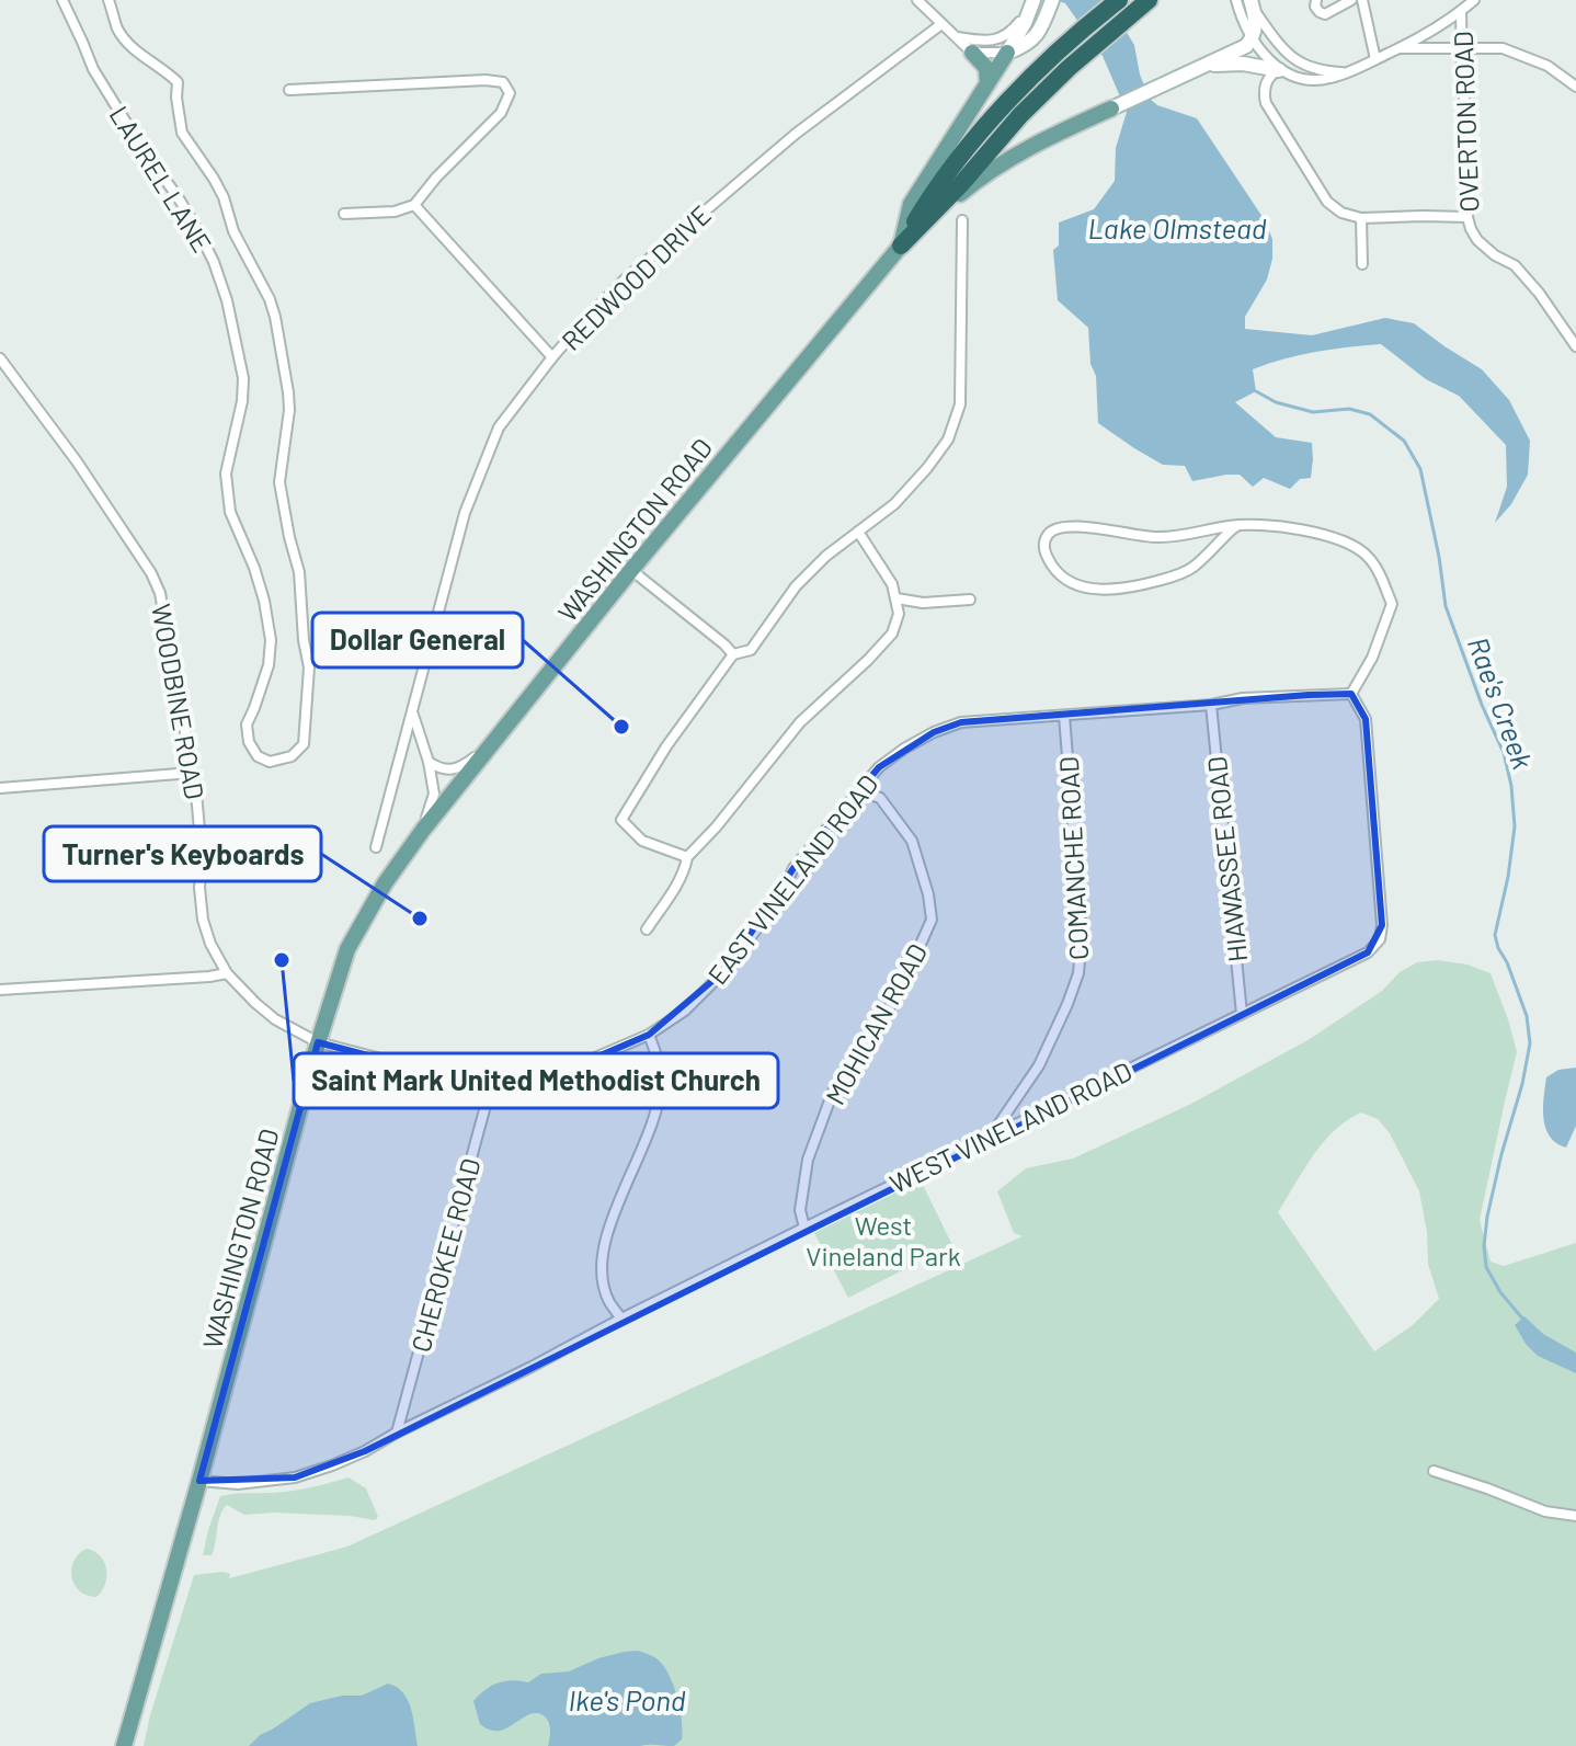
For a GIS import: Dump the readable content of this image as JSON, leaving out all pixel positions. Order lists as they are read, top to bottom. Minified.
{"streets":{"main road":["WASHINGTON ROAD"],"street":["OVERTON ROAD","LAUREL LANE","REDWOOD DRIVE","WOODBINE ROAD","COMANCHE ROAD","HIAWASSEE ROAD","EAST VINELAND ROAD","MOHICAN ROAD","WEST VINELAND ROAD","CHEROKEE ROAD"]},"crossings":[["WASHINGTON ROAD","WOODBINE ROAD"],["WASHINGTON ROAD","EAST VINELAND ROAD"],["WASHINGTON ROAD","WEST VINELAND ROAD"],["WOODBINE ROAD","EAST VINELAND ROAD"],["COMANCHE ROAD","EAST VINELAND ROAD"],["COMANCHE ROAD","WEST VINELAND ROAD"],["HIAWASSEE ROAD","EAST VINELAND ROAD"],["HIAWASSEE ROAD","WEST VINELAND ROAD"],["EAST VINELAND ROAD","MOHICAN ROAD"],["EAST VINELAND ROAD","WEST VINELAND ROAD"],["EAST VINELAND ROAD","CHEROKEE ROAD"],["MOHICAN ROAD","WEST VINELAND ROAD"],["WEST VINELAND ROAD","CHEROKEE ROAD"]],"water":["Lake Olmstead","Rae's Creek","Ike's Pond"],"parks":["West Vineland Park"],"places":["Dollar General","Turner's Keyboards","Saint Mark United Methodist Church"]}
